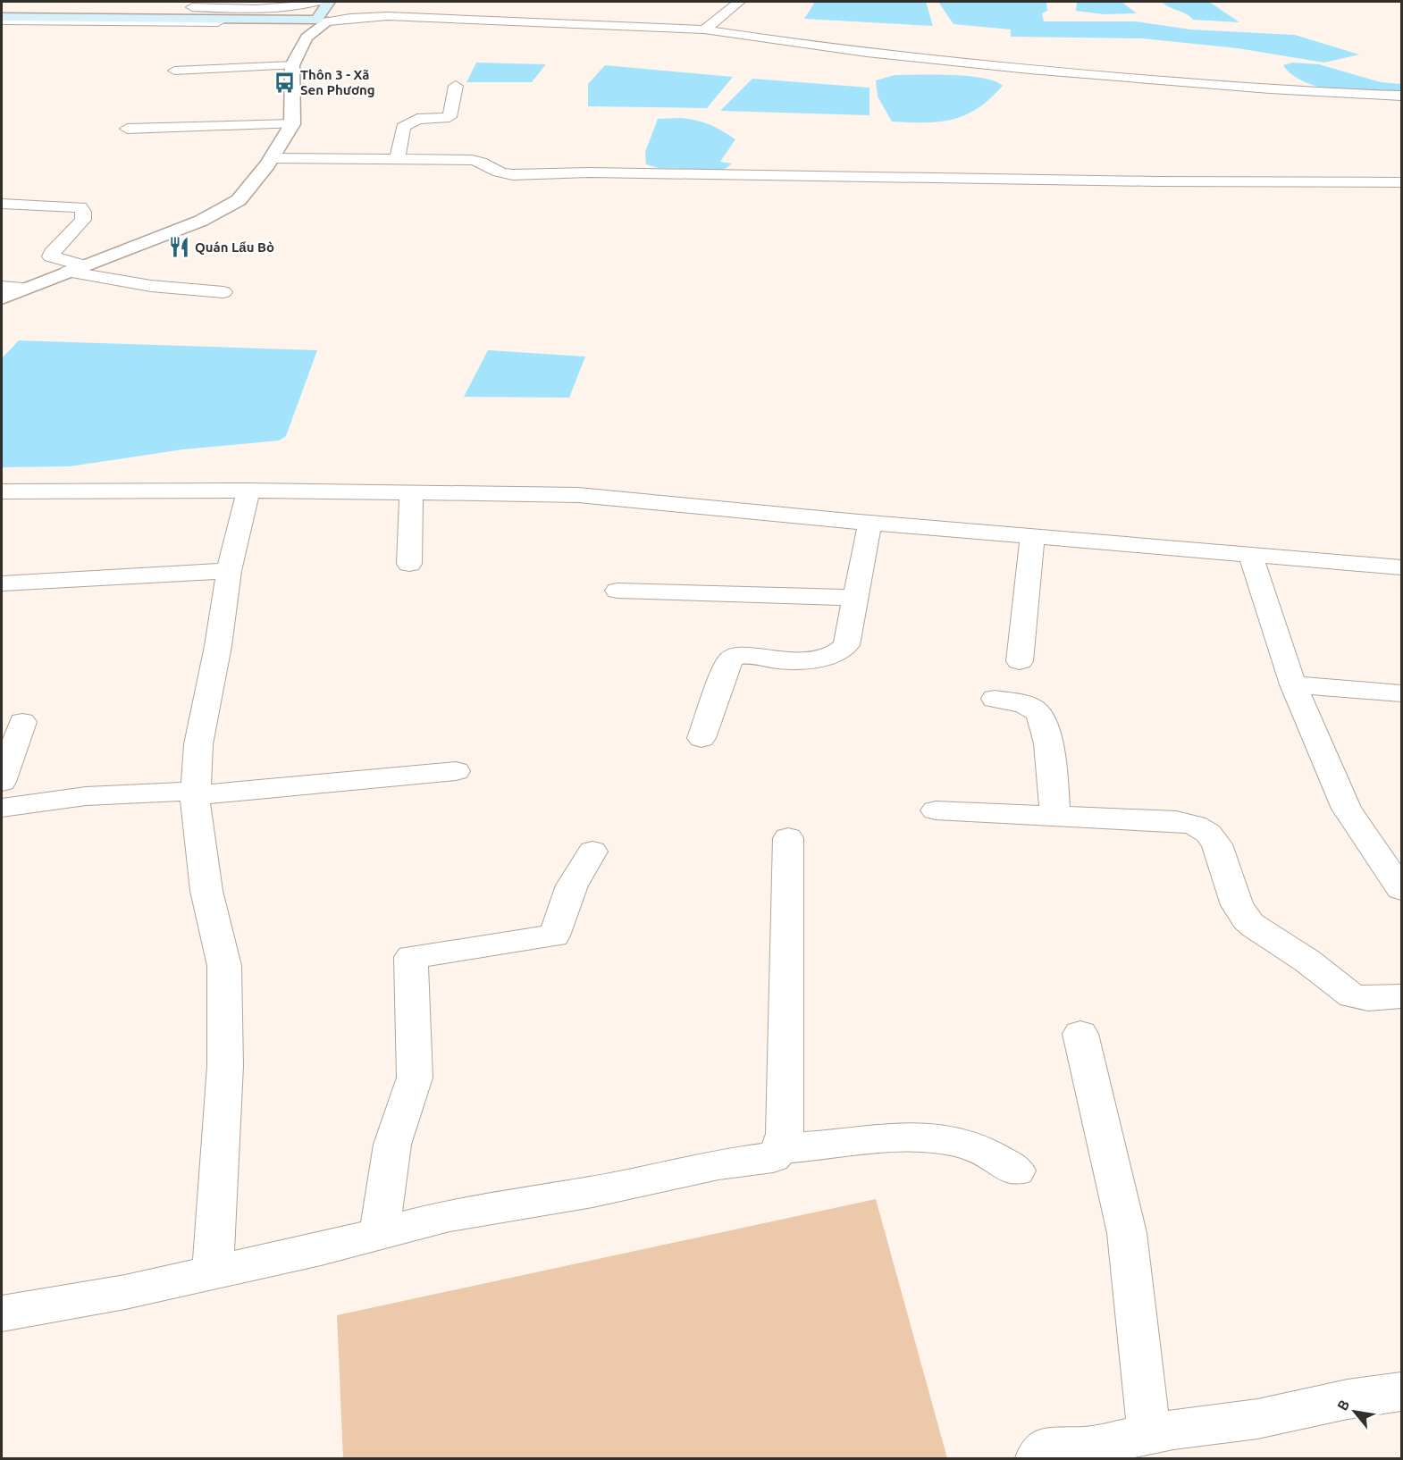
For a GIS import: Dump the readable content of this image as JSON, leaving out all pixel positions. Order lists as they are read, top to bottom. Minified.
{"places":{"bus stop":["Thôn 3 - Xã Sen Phương"],"restaurant":["Quán Lẩu Bò"]},"north":"top left"}
